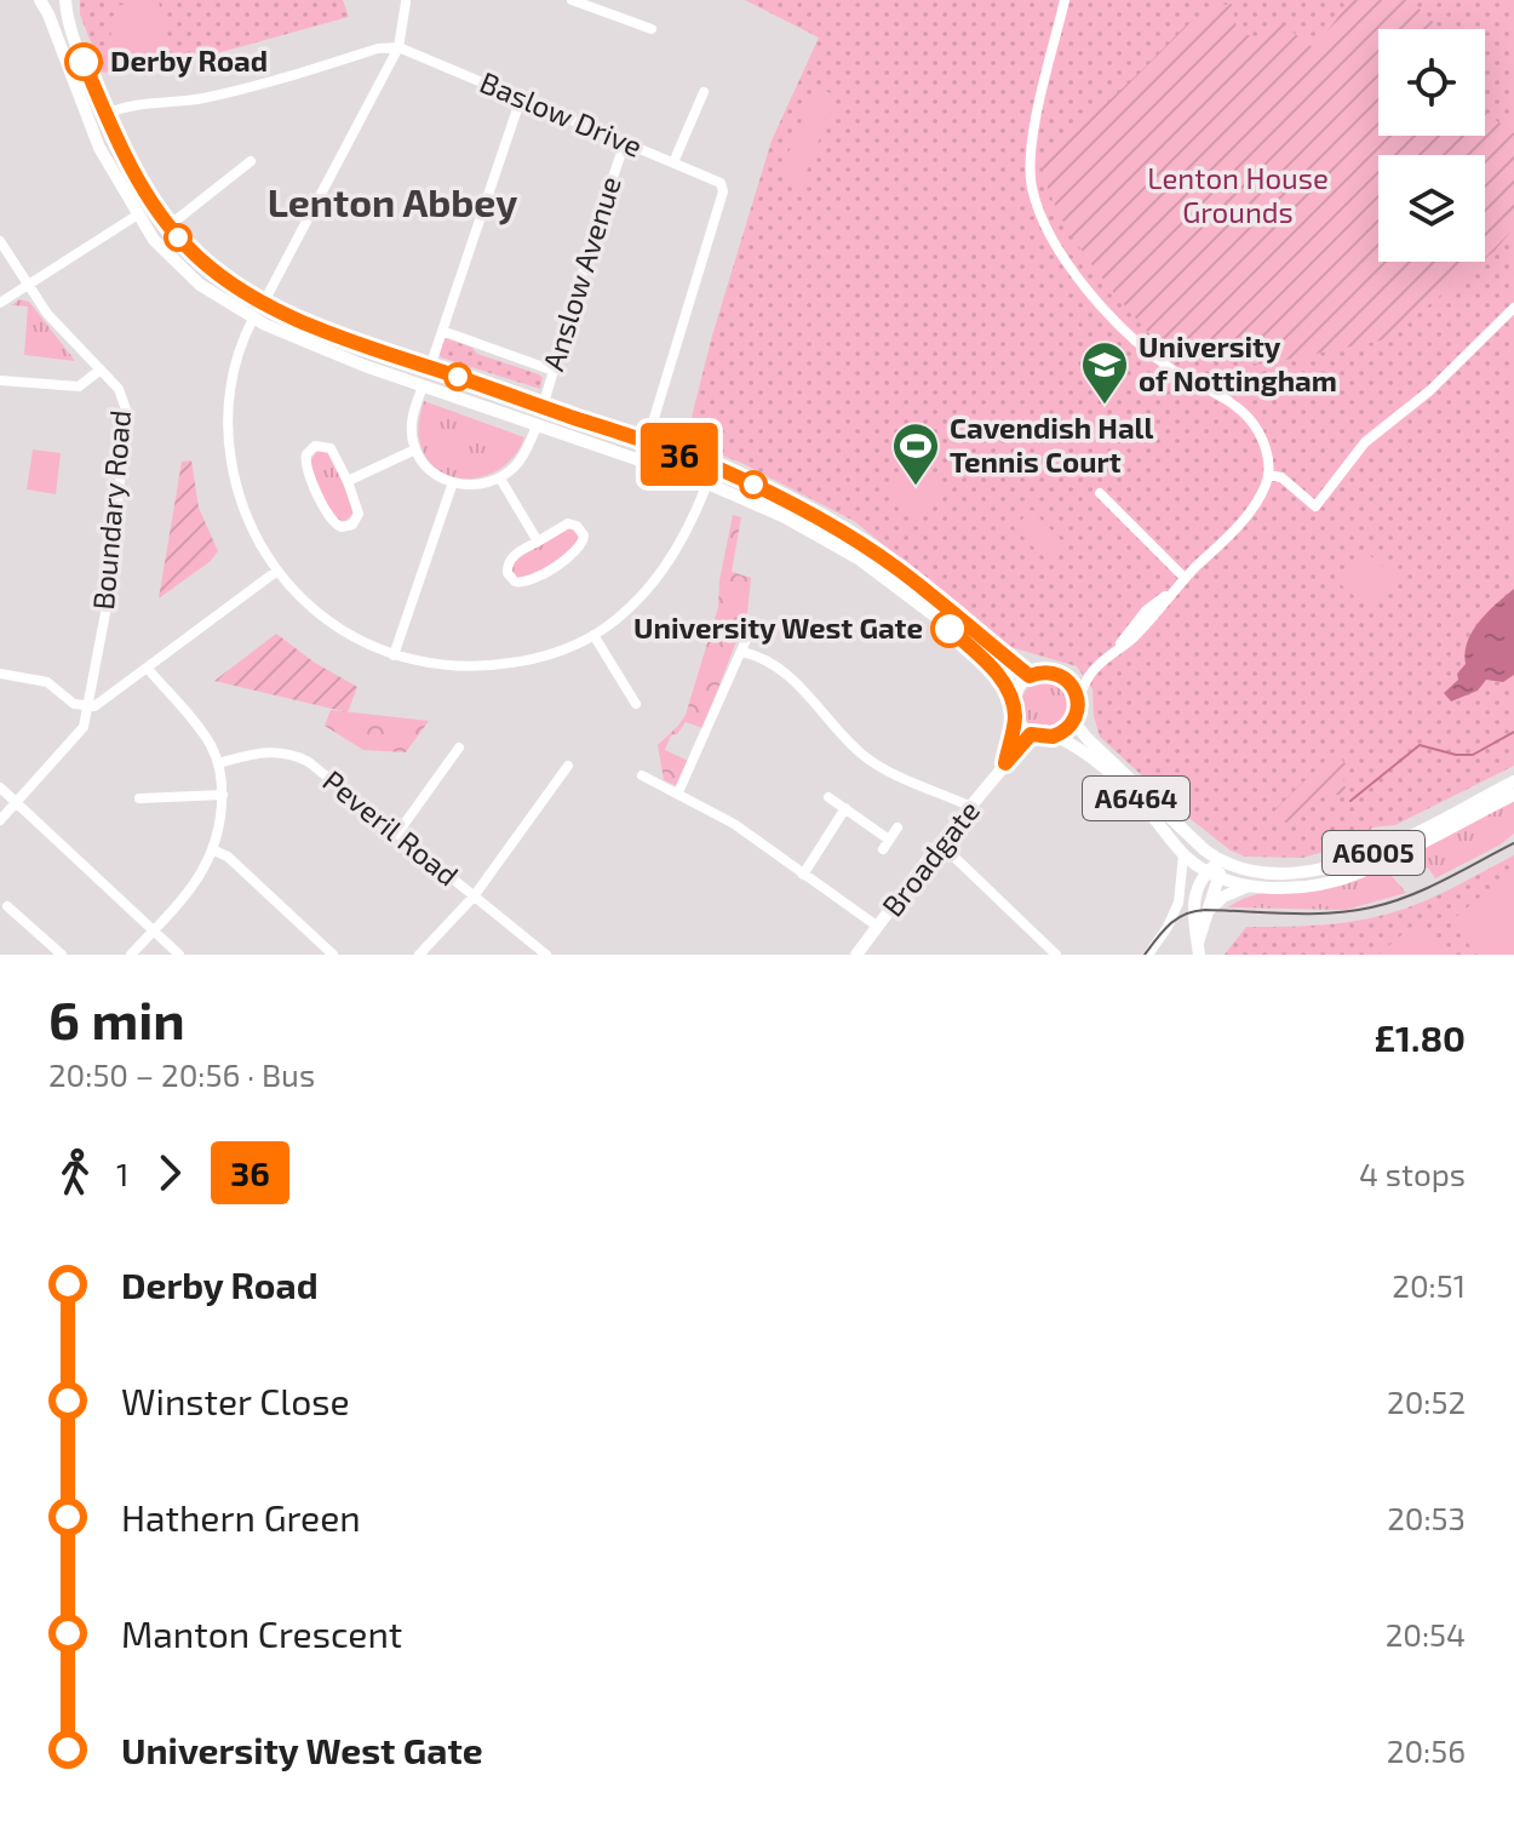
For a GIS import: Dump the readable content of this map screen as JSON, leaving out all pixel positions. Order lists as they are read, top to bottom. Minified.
{"streets":{"main road":["A6464","A6005","Broadgate"],"street":["Baslow Drive","Anslow Avenue","Boundary Road","Peveril Road"]},"crossings":[["Baslow Drive","Anslow Avenue"],["A6464","A6005"],["A6464","Broadgate"]],"districts":["Lenton Abbey"],"parks":["Lenton House Grounds"],"places":{"other":["Derby Road","University West Gate"],"school or university":["University of Nottingham"],"sports":["Cavendish Hall Tennis Court"]},"lines":["bus line 36"],"page":{"on_map":"36","heading":["6 min","20:50 – 20:56 · Bus","£1.80"],"legs":["1","36","4 stops"],"list":[{"name":"Derby Road","value":"20:51"},{"name":"Winster Close","value":"20:52"},{"name":"Hathern Green","value":"20:53"},{"name":"Manton Crescent","value":"20:54"},{"name":"University West Gate","value":"20:56"}]}}
